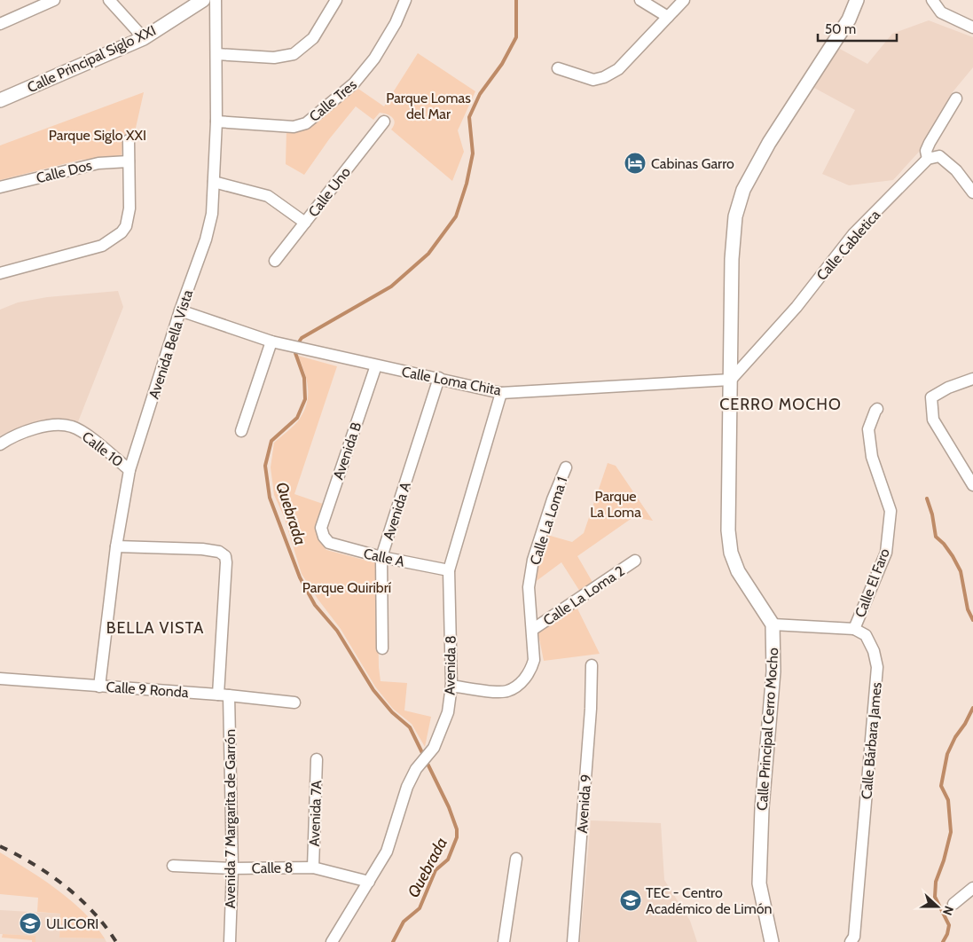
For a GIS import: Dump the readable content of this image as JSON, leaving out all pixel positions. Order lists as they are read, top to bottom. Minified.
{"streets":{"street":["Calle Principal Siglo XXI","Calle Tres","Calle Dos","Calle Uno","Calle Cabletica","Avenida Bella Vista","Calle Loma Chita","Calle 10","Avenida B","Avenida A","Calle La Loma 1","Calle A","Calle El Faro","Calle La Loma 2","Avenida 8","Calle 9 Ronda","Calle Principal Cerro Mocho","Calle Bárbara James","Avenida 9","Avenida 7A","Avenida 7 Margarita de Garrón","Calle 8"]},"crossings":[["Calle Tres","Avenida Bella Vista"],["Calle Cabletica","Calle Loma Chita"],["Avenida Bella Vista","Calle Loma Chita"],["Avenida Bella Vista","Calle 10"],["Avenida Bella Vista","Calle 9 Ronda"],["Avenida Bella Vista","Avenida 7 Margarita de Garrón"],["Calle Loma Chita","Avenida B"],["Calle Loma Chita","Avenida A"],["Calle Loma Chita","Avenida 8"],["Avenida B","Calle A"],["Avenida A","Calle A"],["Calle La Loma 1","Calle La Loma 2"],["Calle La Loma 1","Avenida 8"],["Calle A","Avenida 8"],["Calle El Faro","Calle Bárbara James"],["Avenida 8","Calle 8"],["Calle 9 Ronda","Avenida 7 Margarita de Garrón"],["Avenida 7A","Calle 8"],["Avenida 7 Margarita de Garrón","Calle 8"]],"districts":["CERRO MOCHO","BELLA VISTA"],"water":["Quebrada"],"parks":["Parque Lomas del Mar","Parque Siglo XXI","Parque La Loma","Parque Quiribrí"],"places":{"hotel":["Cabinas Garro"],"school or university":["TEC - Centro Académico de Limón","ULICORI"]},"scale_bar":"50 m","north":"right"}
